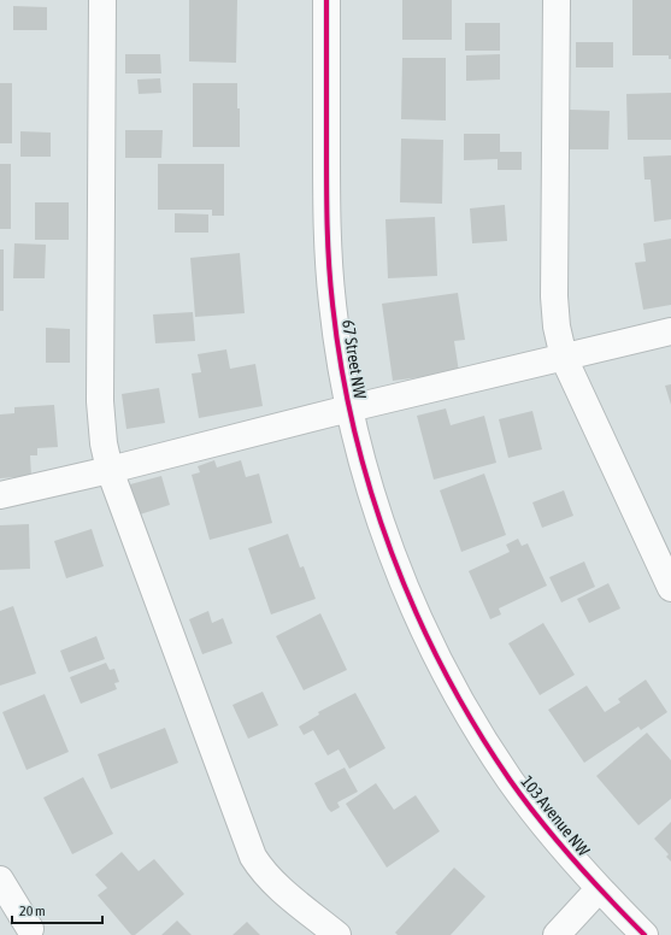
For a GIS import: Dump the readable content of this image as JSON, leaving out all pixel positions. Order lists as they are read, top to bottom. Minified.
{"streets":{"street":["67 Street NW","103 Avenue NW"]},"crossings":[["67 Street NW","103 Avenue NW"]],"scale_bar":"20 m"}
